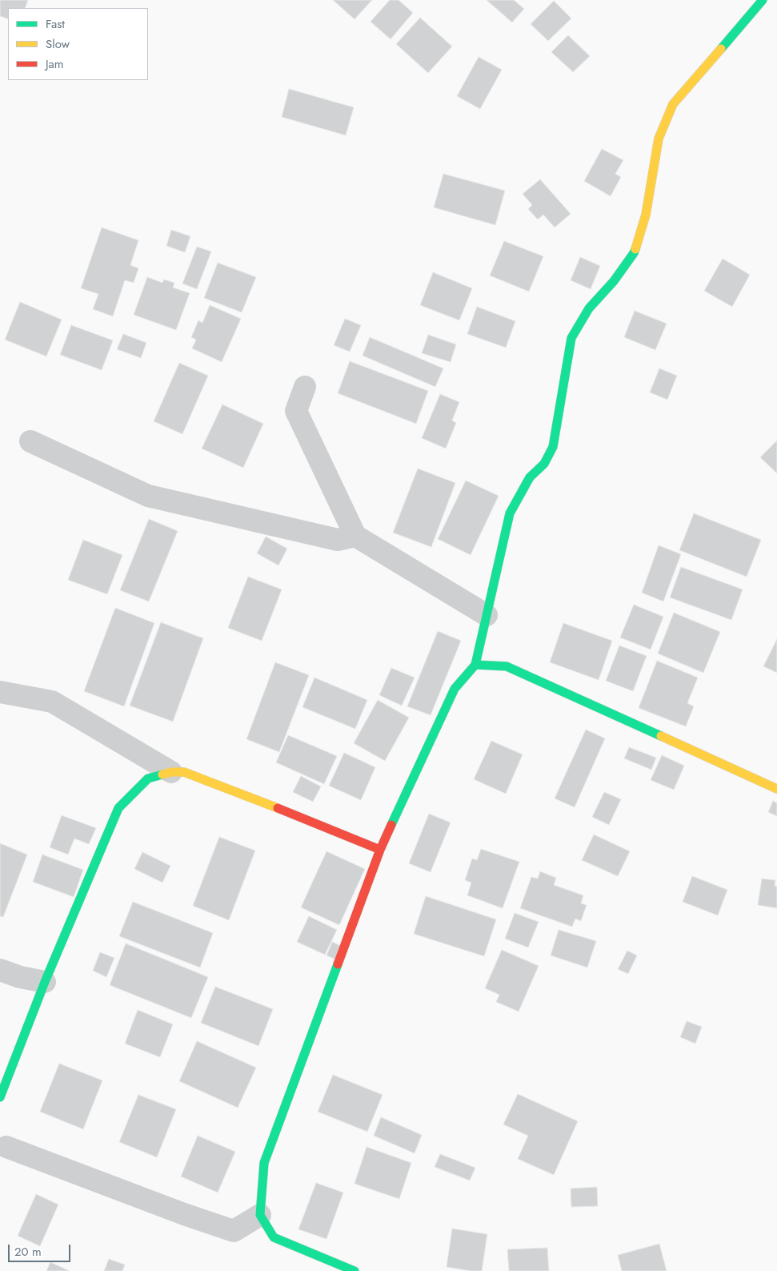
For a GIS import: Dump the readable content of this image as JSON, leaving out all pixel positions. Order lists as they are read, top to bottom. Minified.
{"legend":["Fast","Slow","Jam"],"scale_bar":"20 m"}
